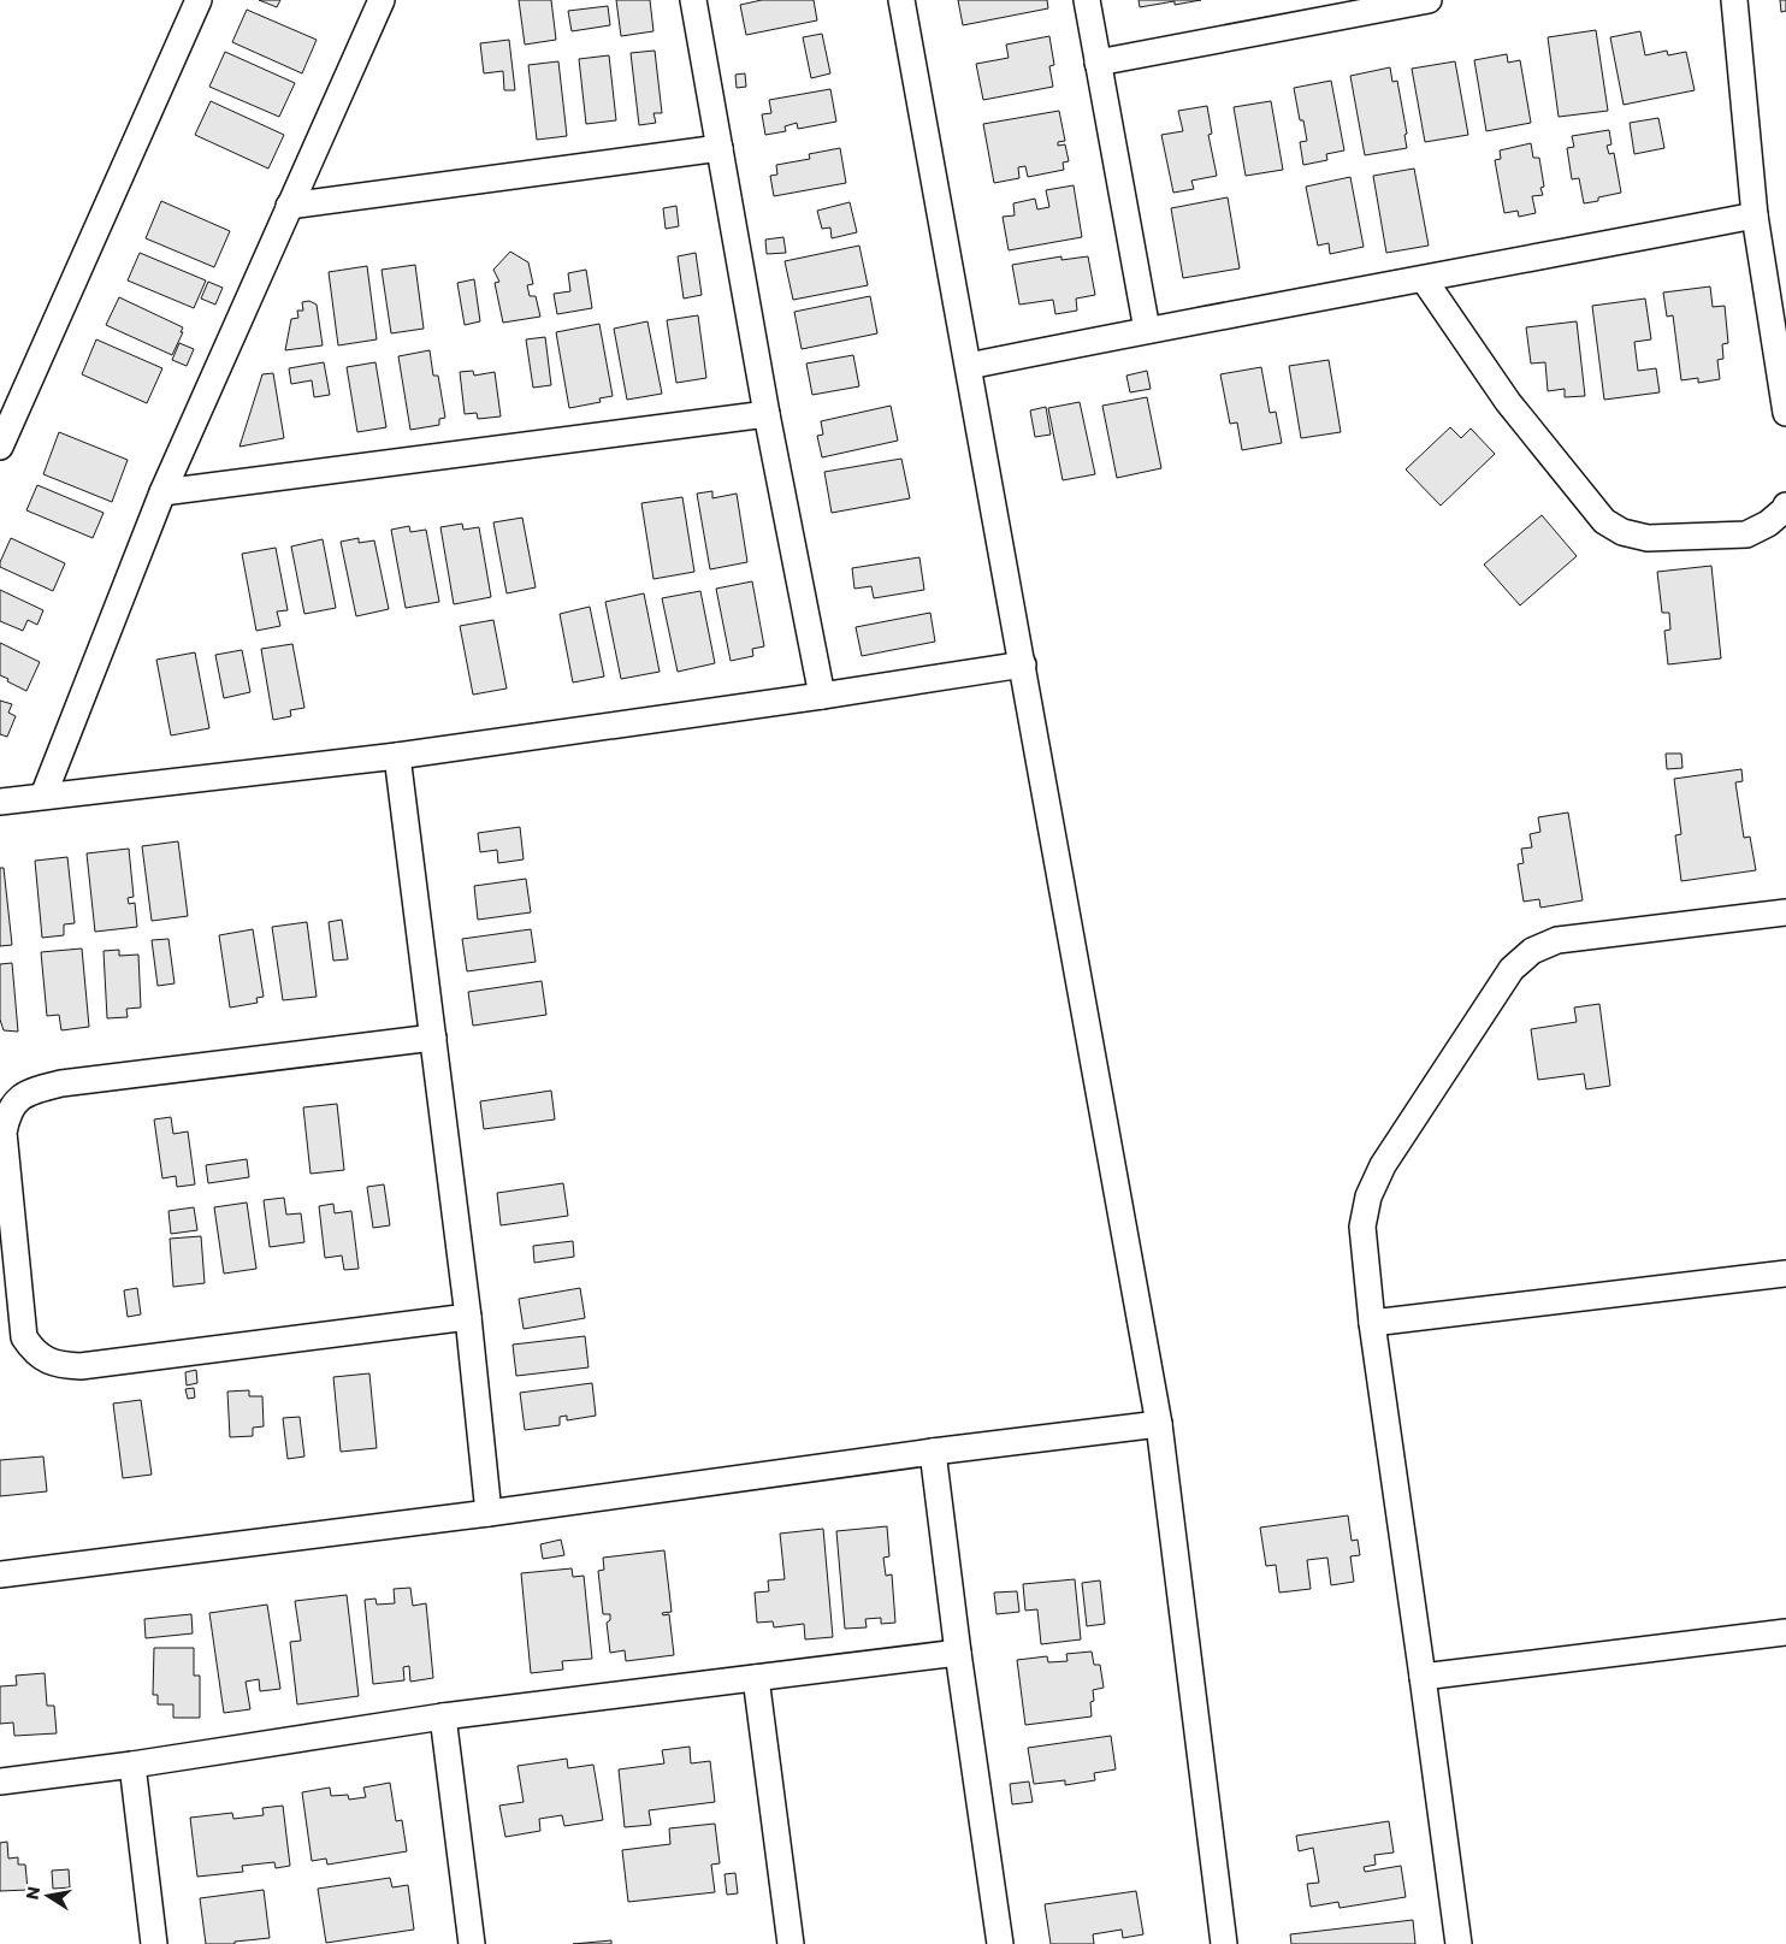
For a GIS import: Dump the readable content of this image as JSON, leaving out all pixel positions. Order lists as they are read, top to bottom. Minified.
{"north":"left"}
